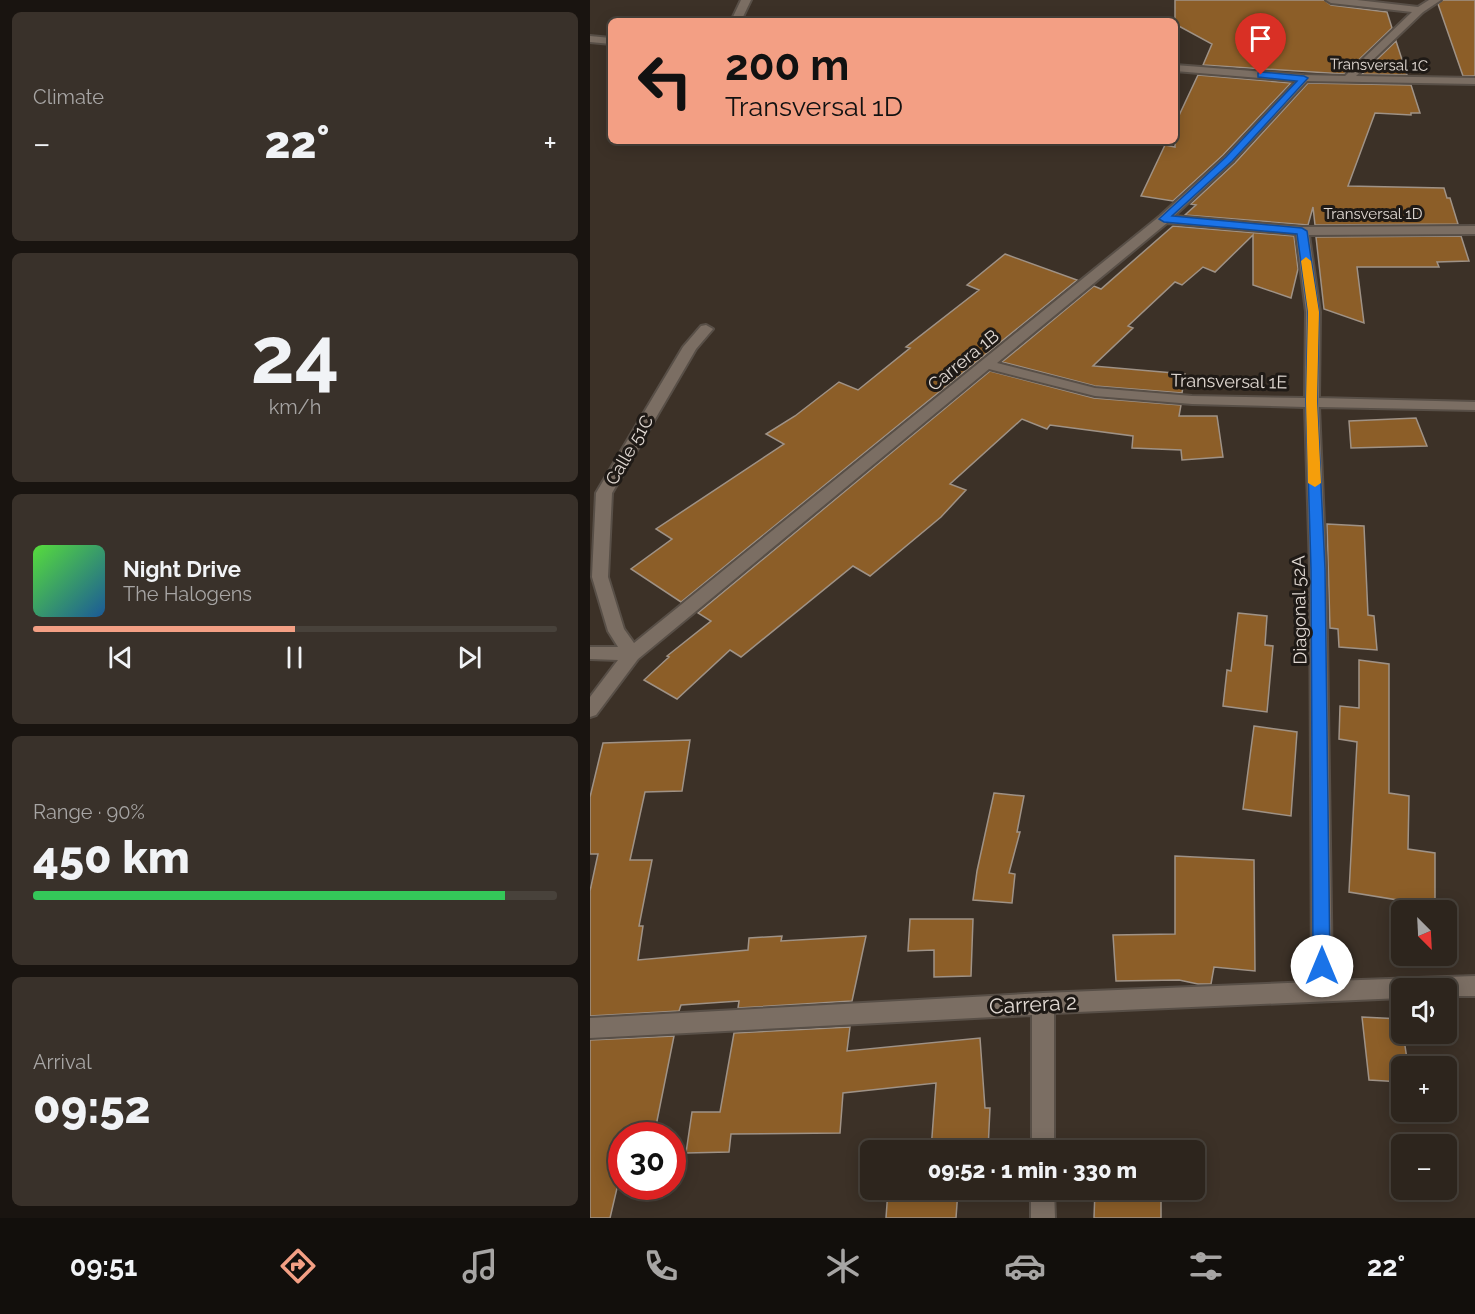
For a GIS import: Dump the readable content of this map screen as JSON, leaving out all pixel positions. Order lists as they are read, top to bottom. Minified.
{"streets":{"street":["Transversal 1C","Transversal 1D","Carrera 1B","Transversal 1E","Calle 51C","Diagonal 52A","Carrera 2"]},"crossings":[["Transversal 1C","Carrera 1B"],["Transversal 1D","Carrera 1B"],["Transversal 1D","Diagonal 52A"],["Carrera 1B","Transversal 1E"],["Carrera 1B","Calle 51C"],["Transversal 1E","Diagonal 52A"],["Diagonal 52A","Carrera 2"]],"north":"bottom right","page":{"tile":["Climate",["24","km/h"],["Range · 90%","450 km"],["Arrival","09:52"]],"turn":["200 m","Transversal 1D"],"heat":["−","22°","+"],"song":["Night Drive","The Halogens"],"map_buttons":["+","−"],"limit":"30","trip":"09:52 · 1 min · 330 m","tabs":["09:51","22°"]}}
